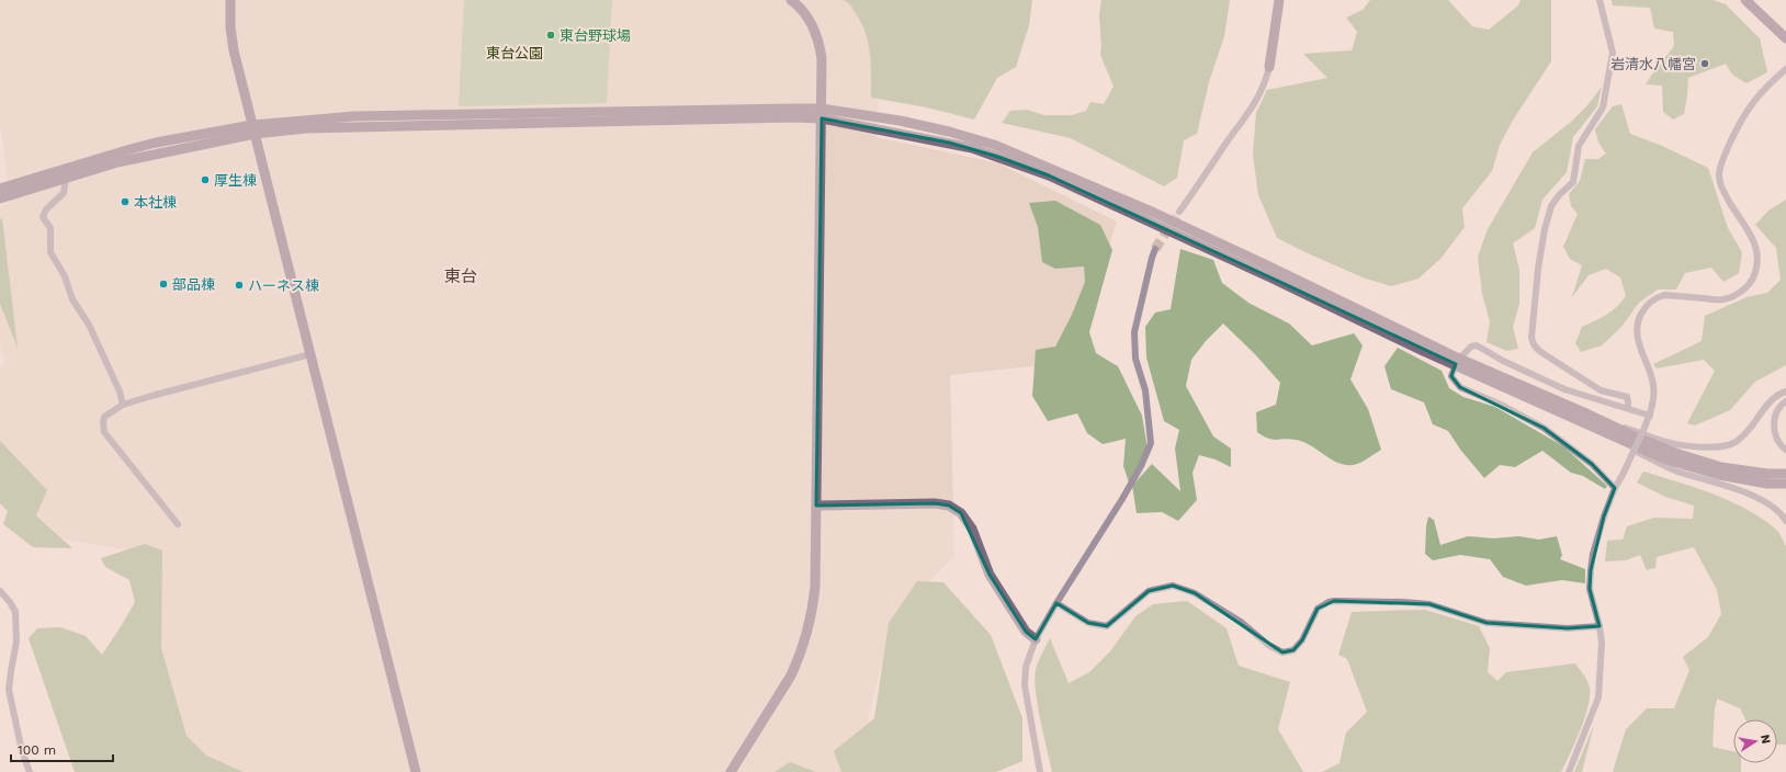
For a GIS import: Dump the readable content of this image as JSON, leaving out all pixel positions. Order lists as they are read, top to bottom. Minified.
{"districts":["東台"],"parks":["東台公園"],"places":["東台野球場","岩清水八幡宮","厚生棟","本社棟","部品棟","ハーネス棟"],"scale_bar":"100 m","north":"right"}
